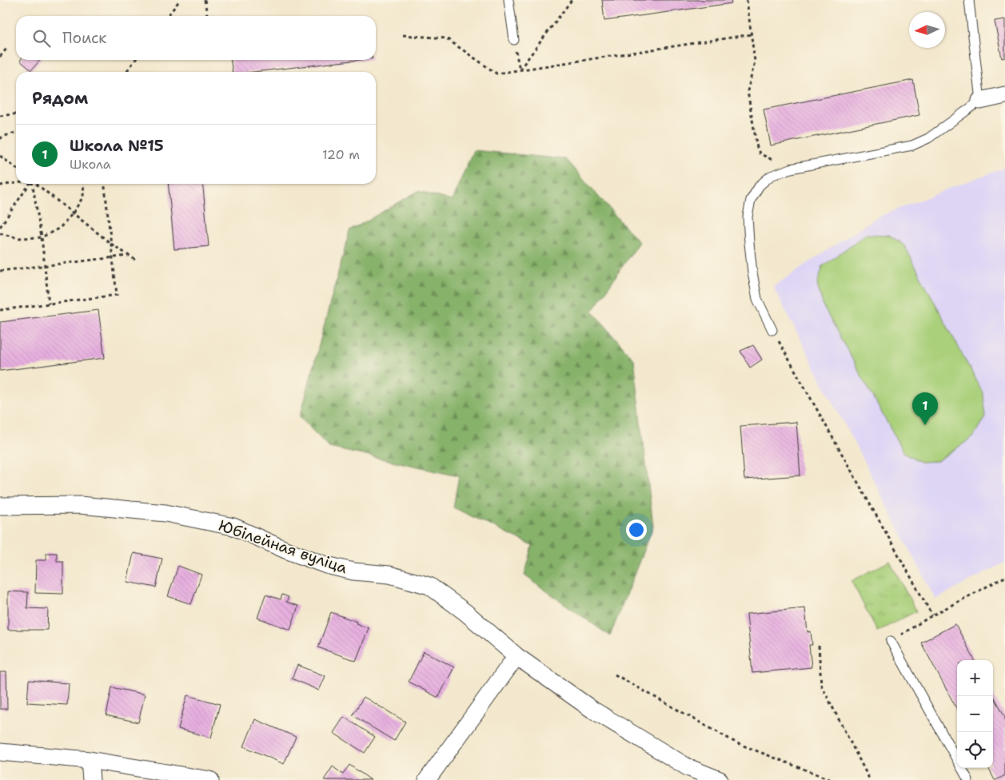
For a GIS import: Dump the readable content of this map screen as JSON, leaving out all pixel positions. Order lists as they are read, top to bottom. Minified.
{"streets":{"street":["Юбілейная вуліца"]},"north":"left","page":{"search":"Поиск","heading":"Рядом","list":[{"mark":"1","name":"Школа №15","note":"Школа","value":"120 m"}],"pins":"1","map_buttons":["+","−"]}}
